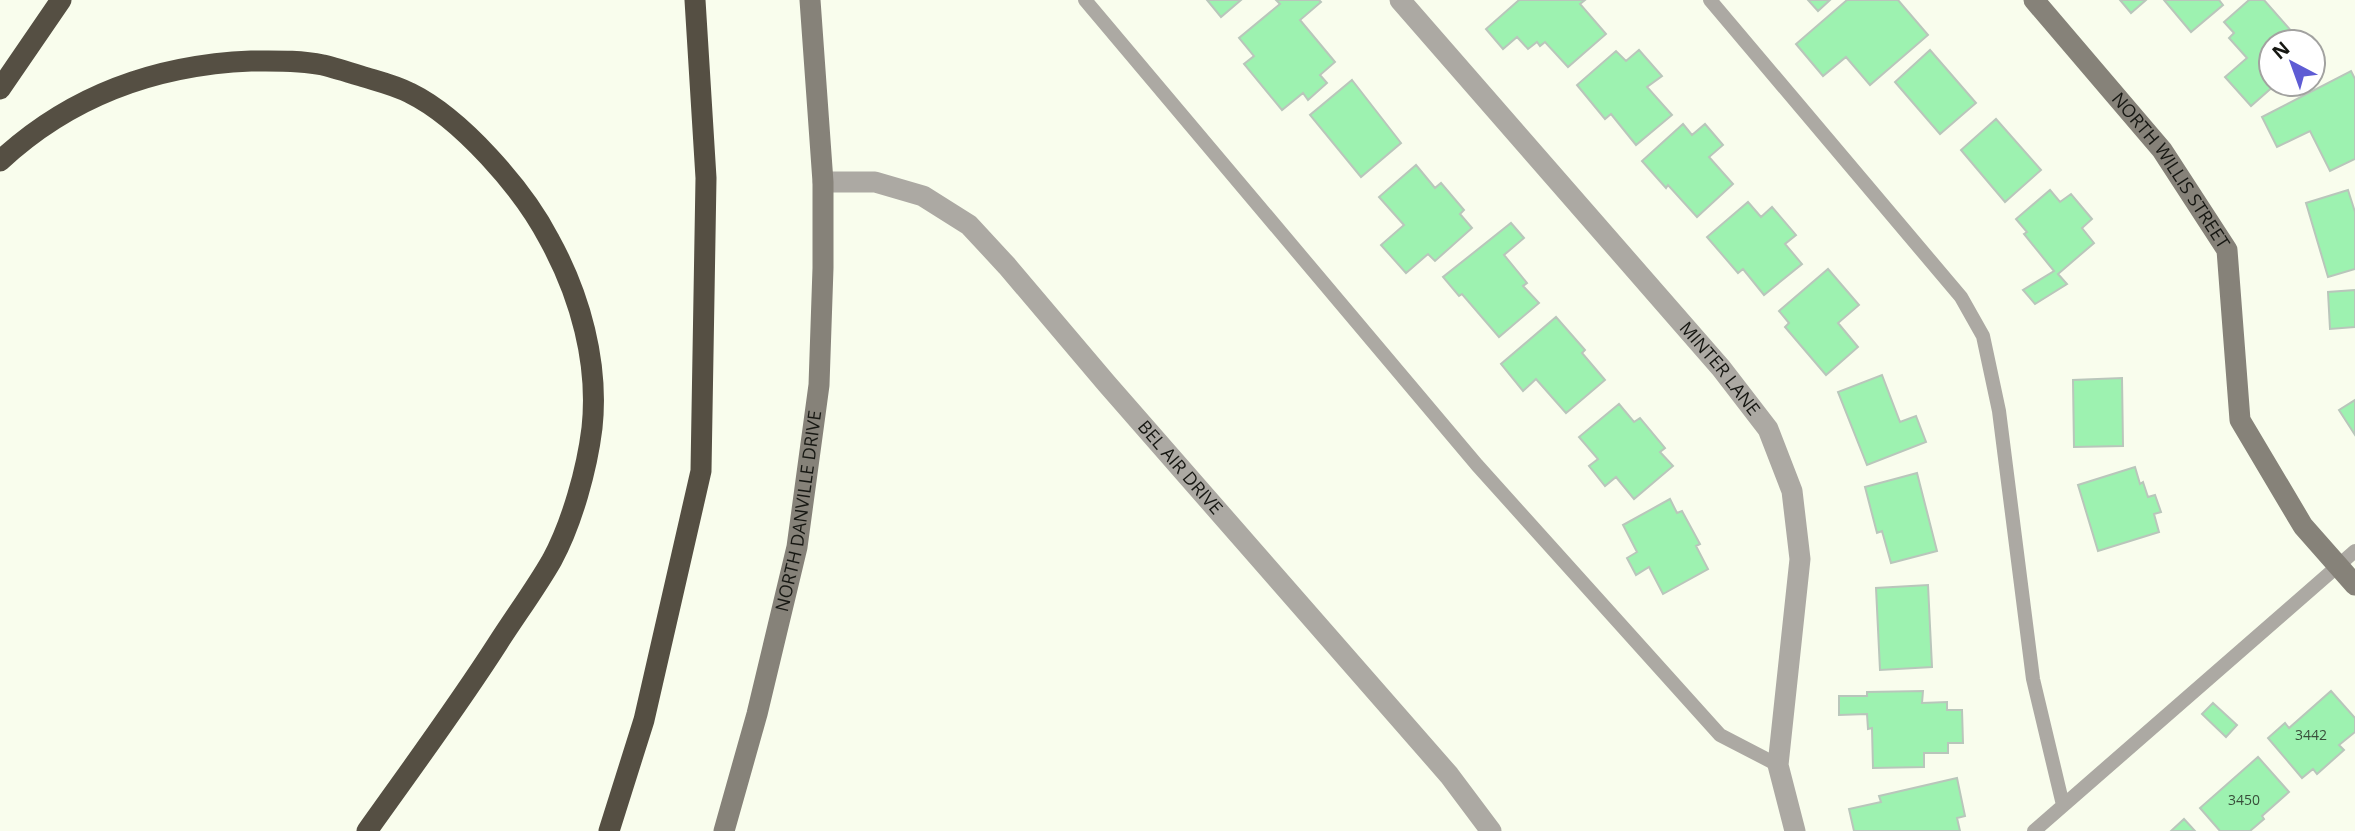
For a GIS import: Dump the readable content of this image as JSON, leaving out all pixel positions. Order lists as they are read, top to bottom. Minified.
{"streets":{"main road":["NORTH WILLIS STREET","NORTH DANVILLE DRIVE"],"street":["MINTER LANE","BEL AIR DRIVE"]},"crossings":[["BEL AIR DRIVE","NORTH DANVILLE DRIVE"]],"house_numbers":["3442","3450"],"north":"top left"}
